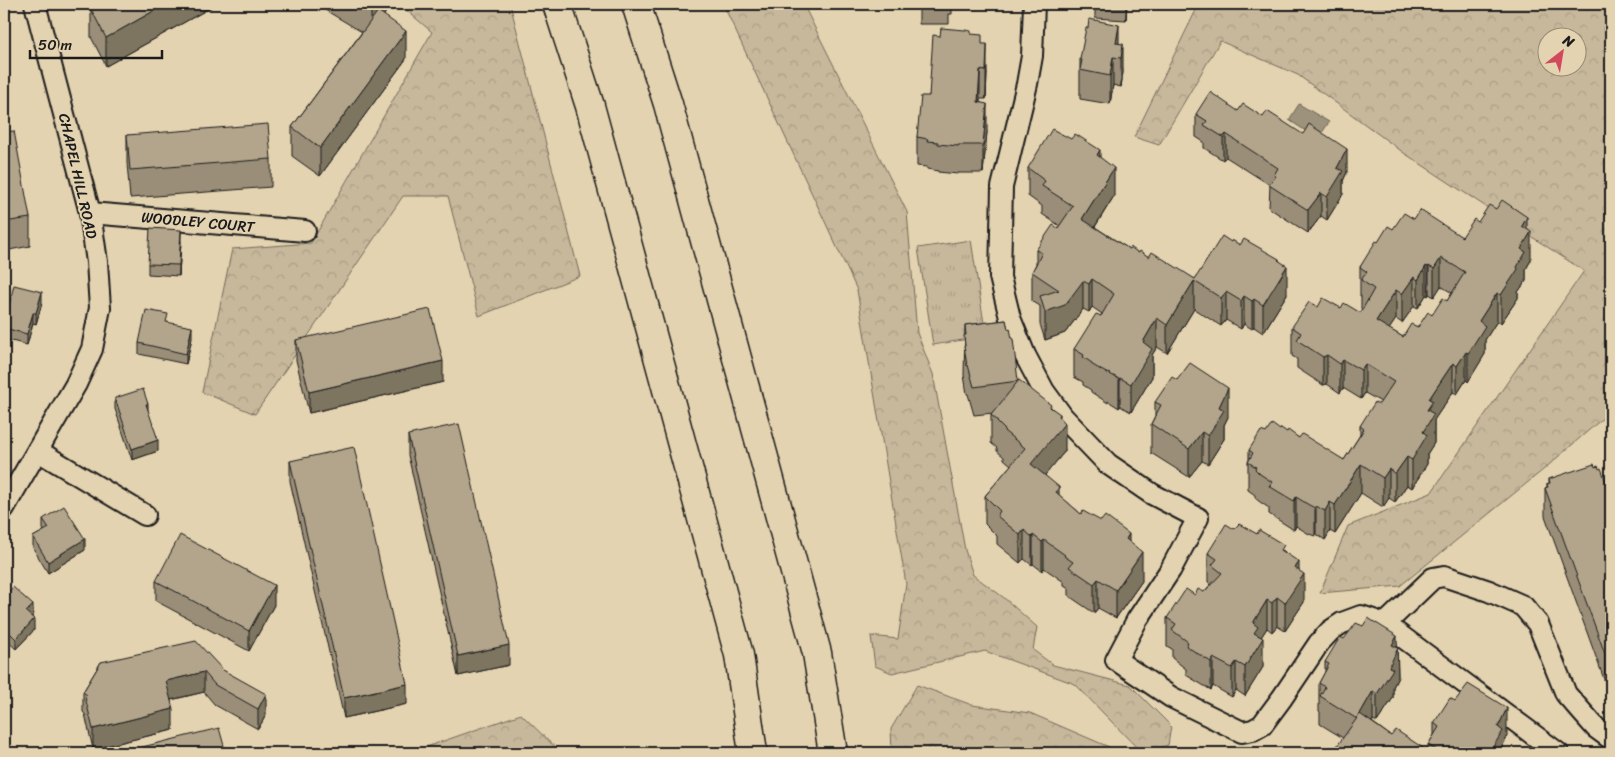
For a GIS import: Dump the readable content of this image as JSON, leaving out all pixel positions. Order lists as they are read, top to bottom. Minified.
{"streets":{"street":["CHAPEL HILL ROAD","WOODLEY COURT"]},"crossings":[["CHAPEL HILL ROAD","WOODLEY COURT"]],"scale_bar":"50 m","north":"top right"}
